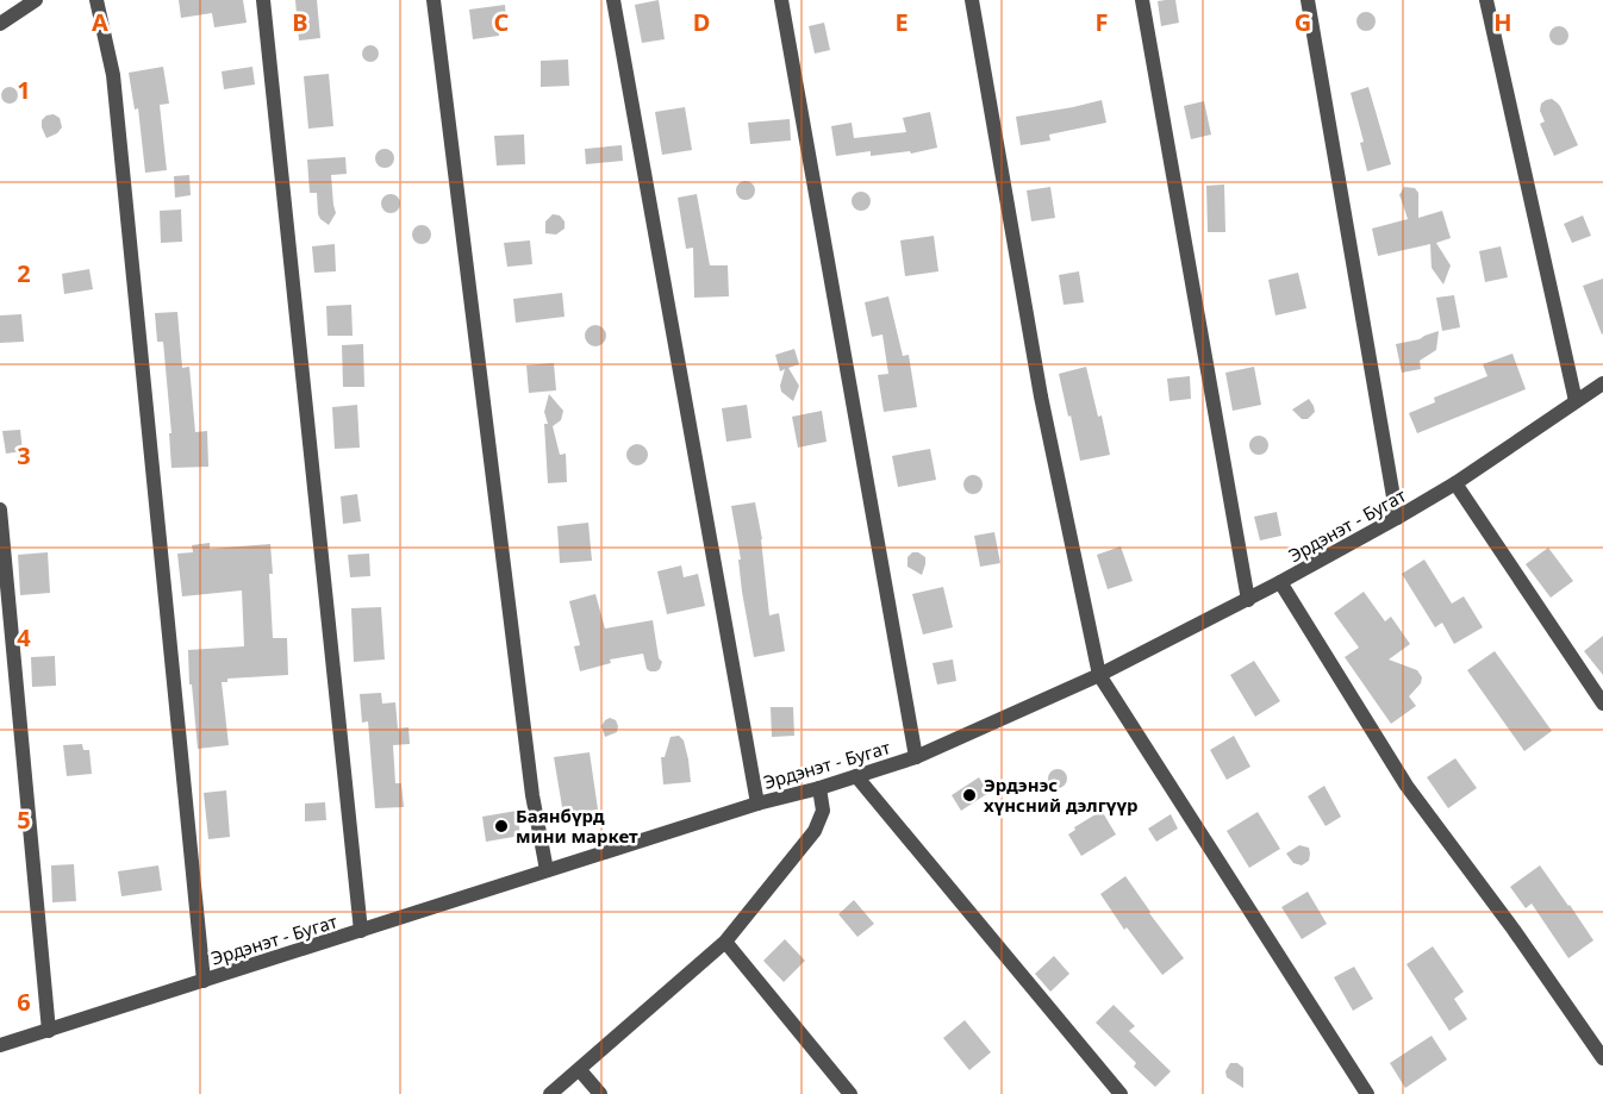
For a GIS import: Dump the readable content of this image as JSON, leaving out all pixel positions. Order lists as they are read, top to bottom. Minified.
{"streets":{"street":["Эрдэнэт - Бугат"]},"places":["Эрдэнэс хүнсний дэлгүүр","Баянбүрд мини маркет"],"grid":{"columns":["A","B","C","D","E","F","G","H"],"rows":["1","2","3","4","5","6"]}}
